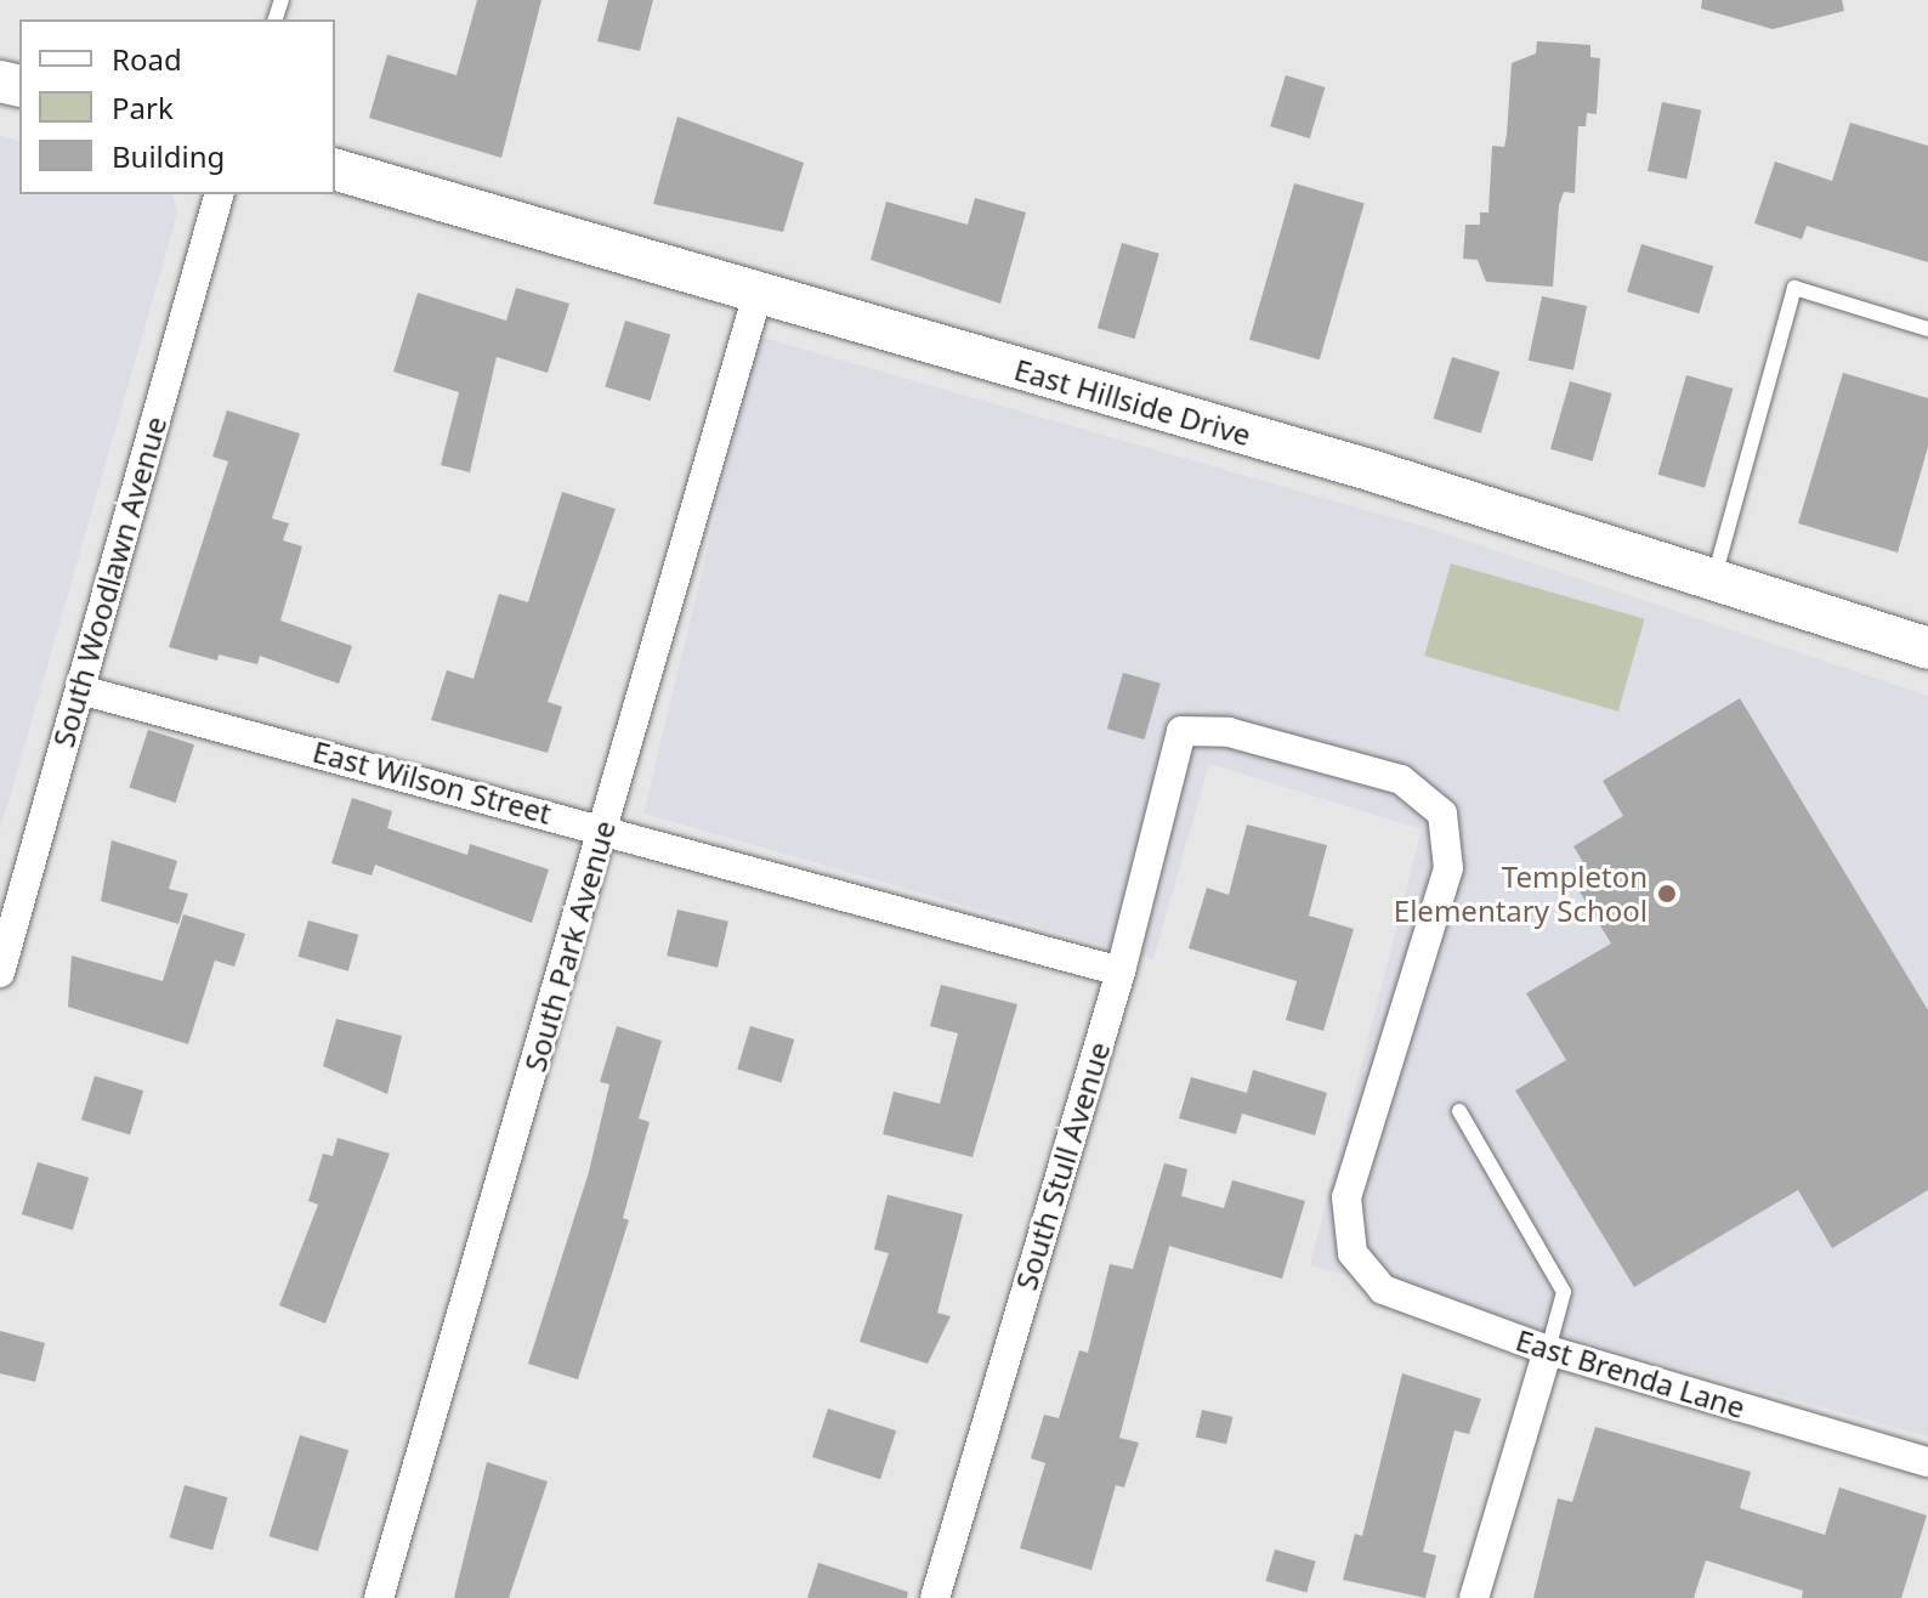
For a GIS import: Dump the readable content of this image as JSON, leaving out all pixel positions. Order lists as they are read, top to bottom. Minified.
{"streets":{"main road":["East Hillside Drive"],"street":["South Woodlawn Avenue","East Wilson Street","South Park Avenue","South Stull Avenue","East Brenda Lane"]},"crossings":[["East Hillside Drive","South Park Avenue"],["South Woodlawn Avenue","East Wilson Street"],["East Wilson Street","South Park Avenue"],["East Wilson Street","South Stull Avenue"],["South Stull Avenue","East Brenda Lane"]],"places":["Templeton Elementary School"],"legend":["Road","Park","Building"]}
